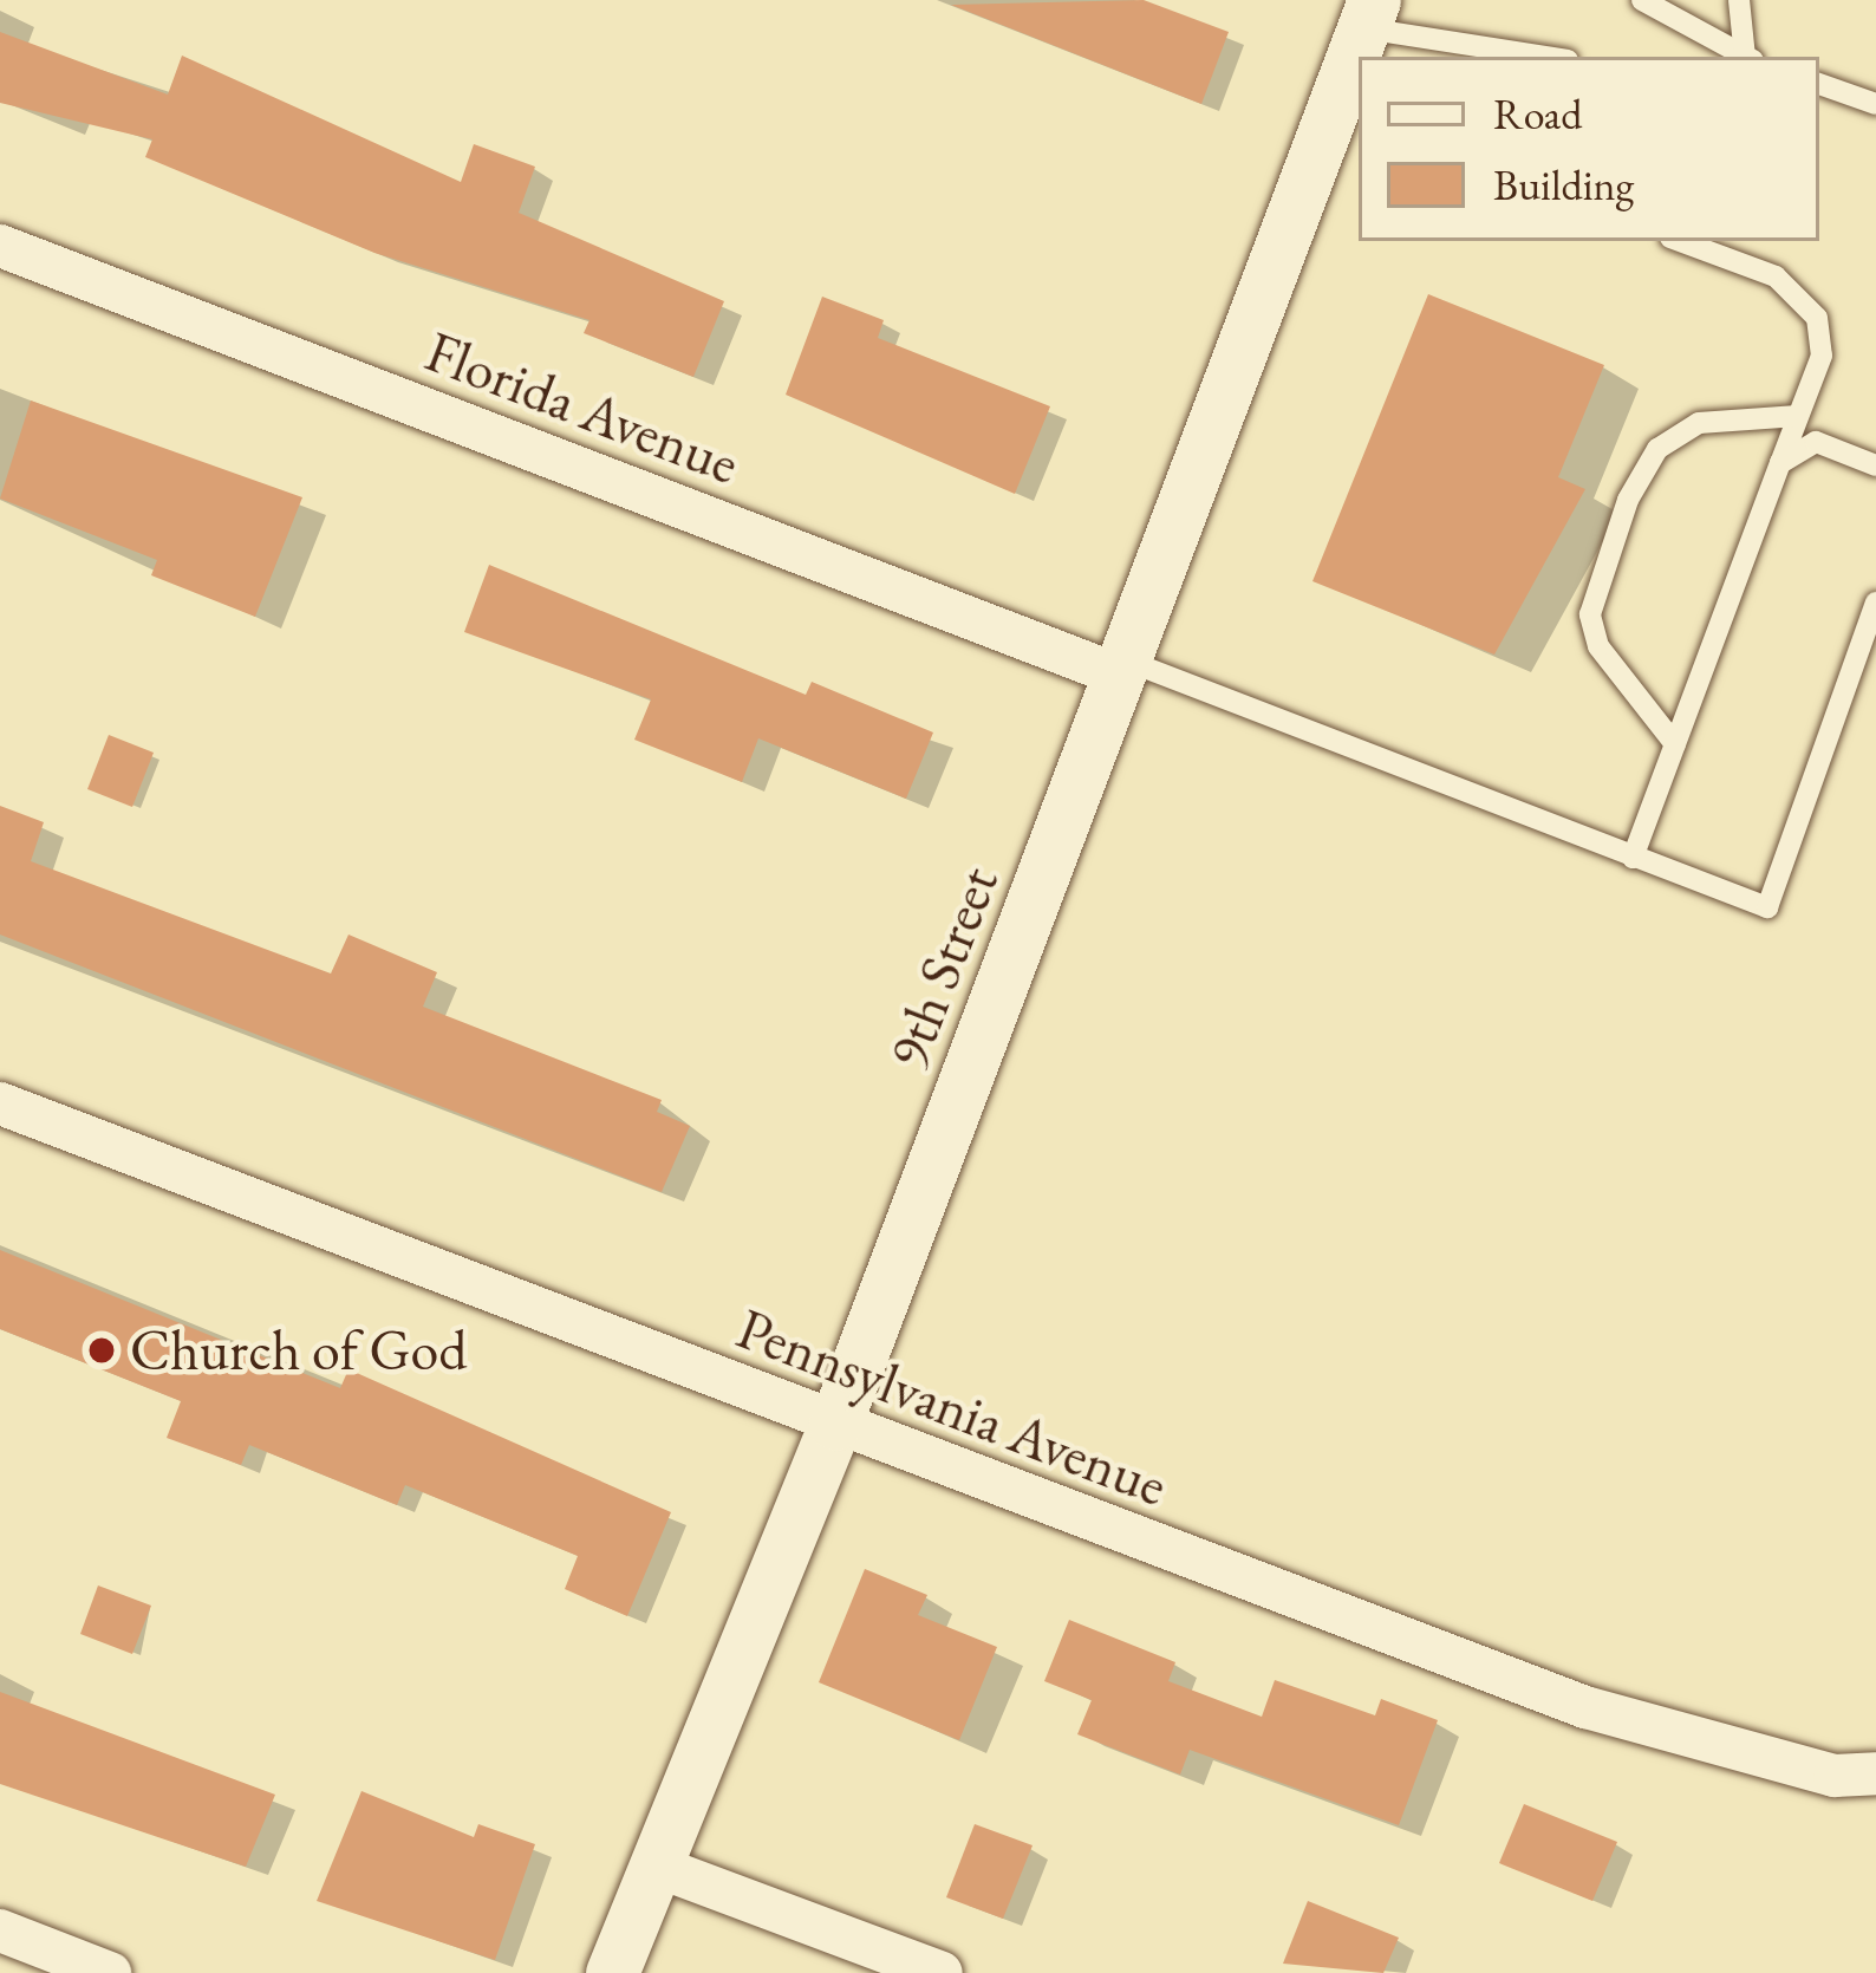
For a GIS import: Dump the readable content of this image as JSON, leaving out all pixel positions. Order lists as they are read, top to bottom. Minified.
{"streets":{"street":["Florida Avenue","9th Street","Pennsylvania Avenue"]},"crossings":[["Florida Avenue","9th Street"],["9th Street","Pennsylvania Avenue"]],"places":["Church of God"],"legend":["Road","Building"]}
